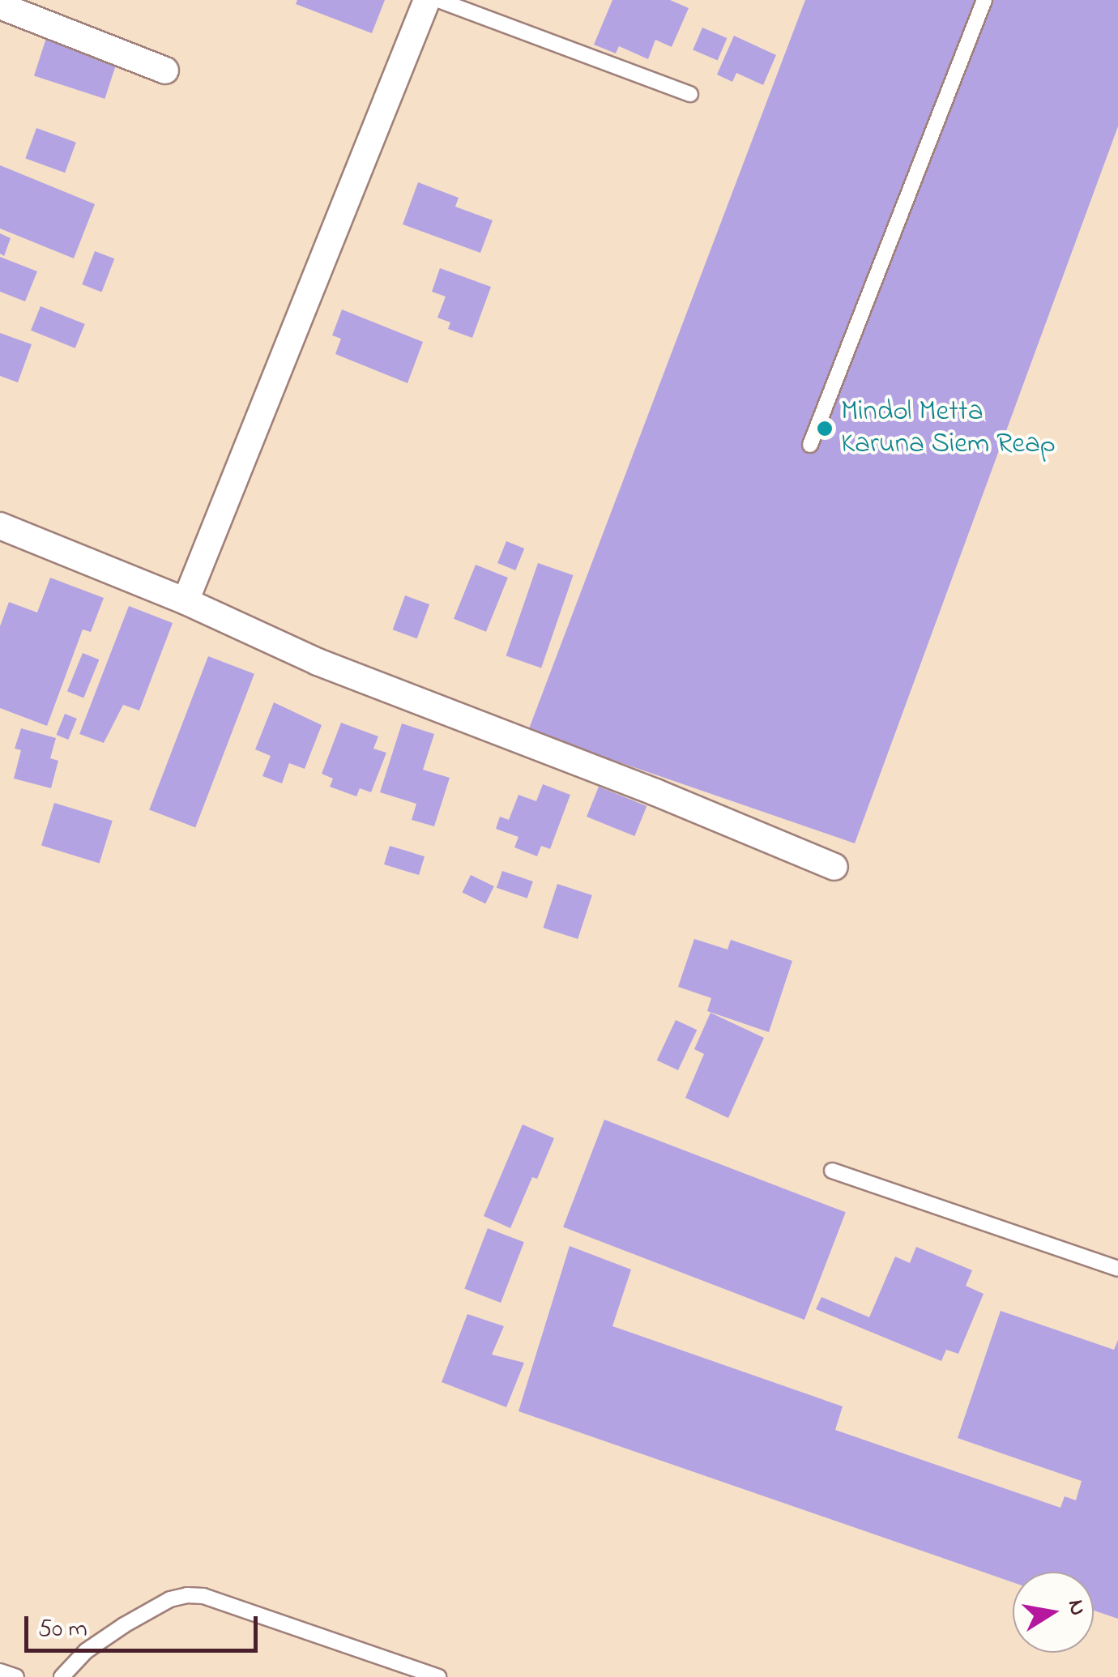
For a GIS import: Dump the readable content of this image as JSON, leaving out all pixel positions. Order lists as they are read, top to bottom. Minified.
{"places":["Mindol Metta Karuna Siem Reap"],"scale_bar":"50 m","north":"right"}
